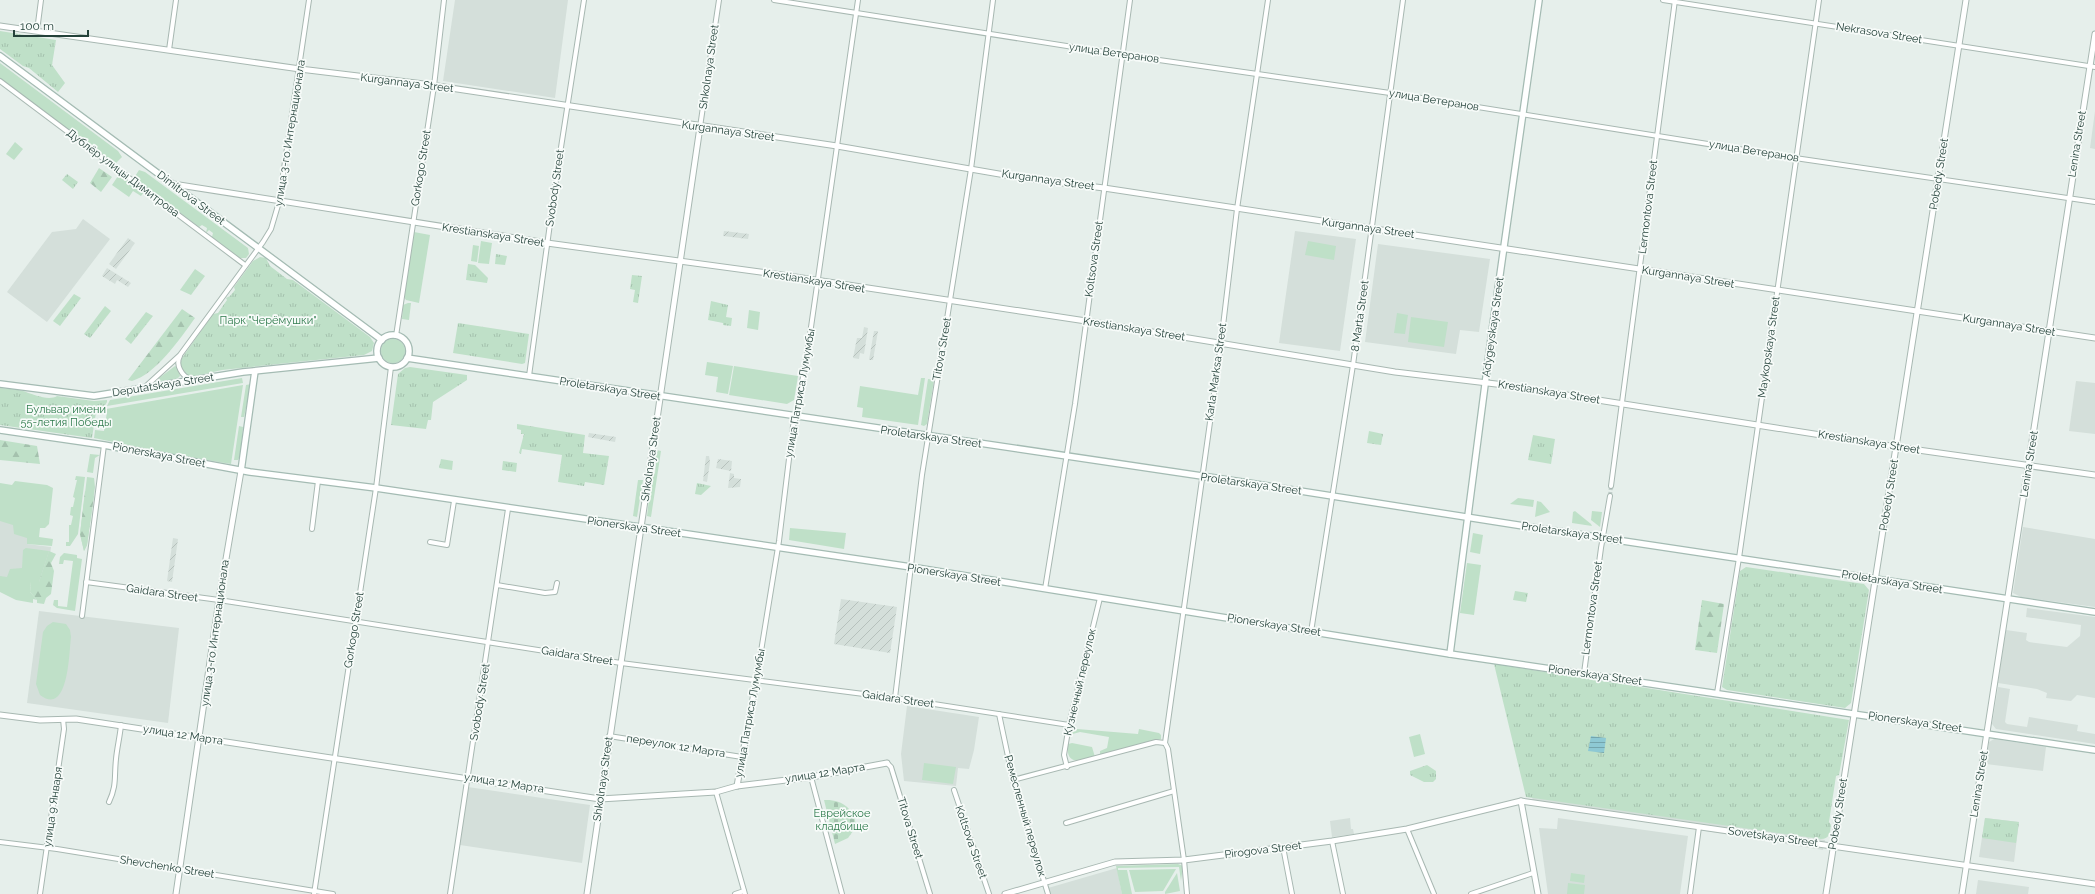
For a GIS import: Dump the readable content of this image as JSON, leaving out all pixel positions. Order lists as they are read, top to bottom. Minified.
{"streets":{"main road":["улица 3-го Интернационала","Dimitrova Street","Adygeyskaya Street","Deputatskaya Street","Proletarskaya Street","Pionerskaya Street"],"street":["Nekrasova Street","улица Ветеранов","Shkolnaya Street","Kurgannaya Street","Lenina Street","Gorkogo Street","Дублёр улицы Димитрова","Pobedy Street","Svobody Street","Lermontova Street","Krestianskaya Street","Koltsova Street","8 Marta Street","Maykopskaya Street","Titova Street","Karla Marksa Street","улица Патриса Лумумбы","Gaidara Street","Кузнечный переулок","улица 12 Марта","переулок 12 Марта","улица 9 Января","Ремесленный переулок","Sovetskaya Street","Pirogova Street","Shevchenko Street"]},"crossings":[["Nekrasova Street","Lenina Street"],["Nekrasova Street","Pobedy Street"],["Nekrasova Street","Lermontova Street"],["Nekrasova Street","Maykopskaya Street"],["улица Ветеранов","Lenina Street"],["улица Ветеранов","Pobedy Street"],["улица Ветеранов","Lermontova Street"],["улица Ветеранов","Koltsova Street"],["улица Ветеранов","8 Marta Street"],["улица Ветеранов","Adygeyskaya Street"],["улица Ветеранов","Maykopskaya Street"],["улица Ветеранов","Titova Street"],["улица Ветеранов","Karla Marksa Street"],["улица Ветеранов","улица Патриса Лумумбы"],["Shkolnaya Street","Kurgannaya Street"],["Shkolnaya Street","Krestianskaya Street"],["Shkolnaya Street","Proletarskaya Street"],["Shkolnaya Street","Pionerskaya Street"],["Shkolnaya Street","Gaidara Street"],["Shkolnaya Street","улица 12 Марта"],["Shkolnaya Street","переулок 12 Марта"],["Kurgannaya Street","улица 3-го Интернационала"],["Kurgannaya Street","Lenina Street"],["Kurgannaya Street","Gorkogo Street"],["Kurgannaya Street","Pobedy Street"],["Kurgannaya Street","Svobody Street"],["Kurgannaya Street","Lermontova Street"],["Kurgannaya Street","Koltsova Street"],["Kurgannaya Street","8 Marta Street"],["Kurgannaya Street","Adygeyskaya Street"],["Kurgannaya Street","Maykopskaya Street"],["Kurgannaya Street","Titova Street"],["Kurgannaya Street","Karla Marksa Street"],["Kurgannaya Street","улица Патриса Лумумбы"],["улица 3-го Интернационала","Дублёр улицы Димитрова"],["улица 3-го Интернационала","Dimitrova Street"],["улица 3-го Интернационала","Krestianskaya Street"],["улица 3-го Интернационала","Deputatskaya Street"],["улица 3-го Интернационала","Pionerskaya Street"],["улица 3-го Интернационала","Gaidara Street"],["улица 3-го Интернационала","улица 12 Марта"],["улица 3-го Интернационала","Shevchenko Street"],["Lenina Street","Krestianskaya Street"],["Lenina Street","Proletarskaya Street"],["Lenina Street","Pionerskaya Street"],["Lenina Street","Sovetskaya Street"],["Gorkogo Street","Dimitrova Street"],["Gorkogo Street","Krestianskaya Street"],["Gorkogo Street","Proletarskaya Street"],["Gorkogo Street","Pionerskaya Street"],["Gorkogo Street","Gaidara Street"],["Gorkogo Street","улица 12 Марта"],["Gorkogo Street","Shevchenko Street"],["Pobedy Street","Krestianskaya Street"],["Pobedy Street","Proletarskaya Street"],["Pobedy Street","Pionerskaya Street"],["Pobedy Street","Sovetskaya Street"],["Svobody Street","Krestianskaya Street"],["Svobody Street","Proletarskaya Street"],["Svobody Street","Pionerskaya Street"],["Svobody Street","Gaidara Street"],["Svobody Street","улица 12 Марта"],["Dimitrova Street","Krestianskaya Street"],["Dimitrova Street","Proletarskaya Street"],["Lermontova Street","Krestianskaya Street"],["Lermontova Street","Proletarskaya Street"],["Lermontova Street","Pionerskaya Street"],["Krestianskaya Street","Koltsova Street"],["Krestianskaya Street","8 Marta Street"],["Krestianskaya Street","Adygeyskaya Street"],["Krestianskaya Street","Maykopskaya Street"],["Krestianskaya Street","Titova Street"],["Krestianskaya Street","Karla Marksa Street"],["Krestianskaya Street","улица Патриса Лумумбы"],["Koltsova Street","Proletarskaya Street"],["Koltsova Street","Pionerskaya Street"],["8 Marta Street","Proletarskaya Street"],["8 Marta Street","Pionerskaya Street"],["Adygeyskaya Street","Proletarskaya Street"],["Adygeyskaya Street","Pionerskaya Street"],["Maykopskaya Street","Proletarskaya Street"],["Maykopskaya Street","Pionerskaya Street"],["Titova Street","Proletarskaya Street"],["Titova Street","Pionerskaya Street"],["Titova Street","Gaidara Street"],["Titova Street","улица 12 Марта"],["Karla Marksa Street","Proletarskaya Street"],["Karla Marksa Street","Pionerskaya Street"],["Proletarskaya Street","улица Патриса Лумумбы"],["улица Патриса Лумумбы","Pionerskaya Street"],["улица Патриса Лумумбы","Gaidara Street"],["улица Патриса Лумумбы","улица 12 Марта"],["улица Патриса Лумумбы","переулок 12 Марта"],["Pionerskaya Street","Кузнечный переулок"],["Gaidara Street","Кузнечный переулок"],["Gaidara Street","Ремесленный переулок"],["улица 12 Марта","улица 9 Января"],["улица 9 Января","Shevchenko Street"],["Ремесленный переулок","Pirogova Street"],["Sovetskaya Street","Pirogova Street"]],"parks":["Парк \"Черёмушки\"","Бульвар имени 55-летия Победы","Еврейское кладбище"],"scale_bar":"100 m"}
